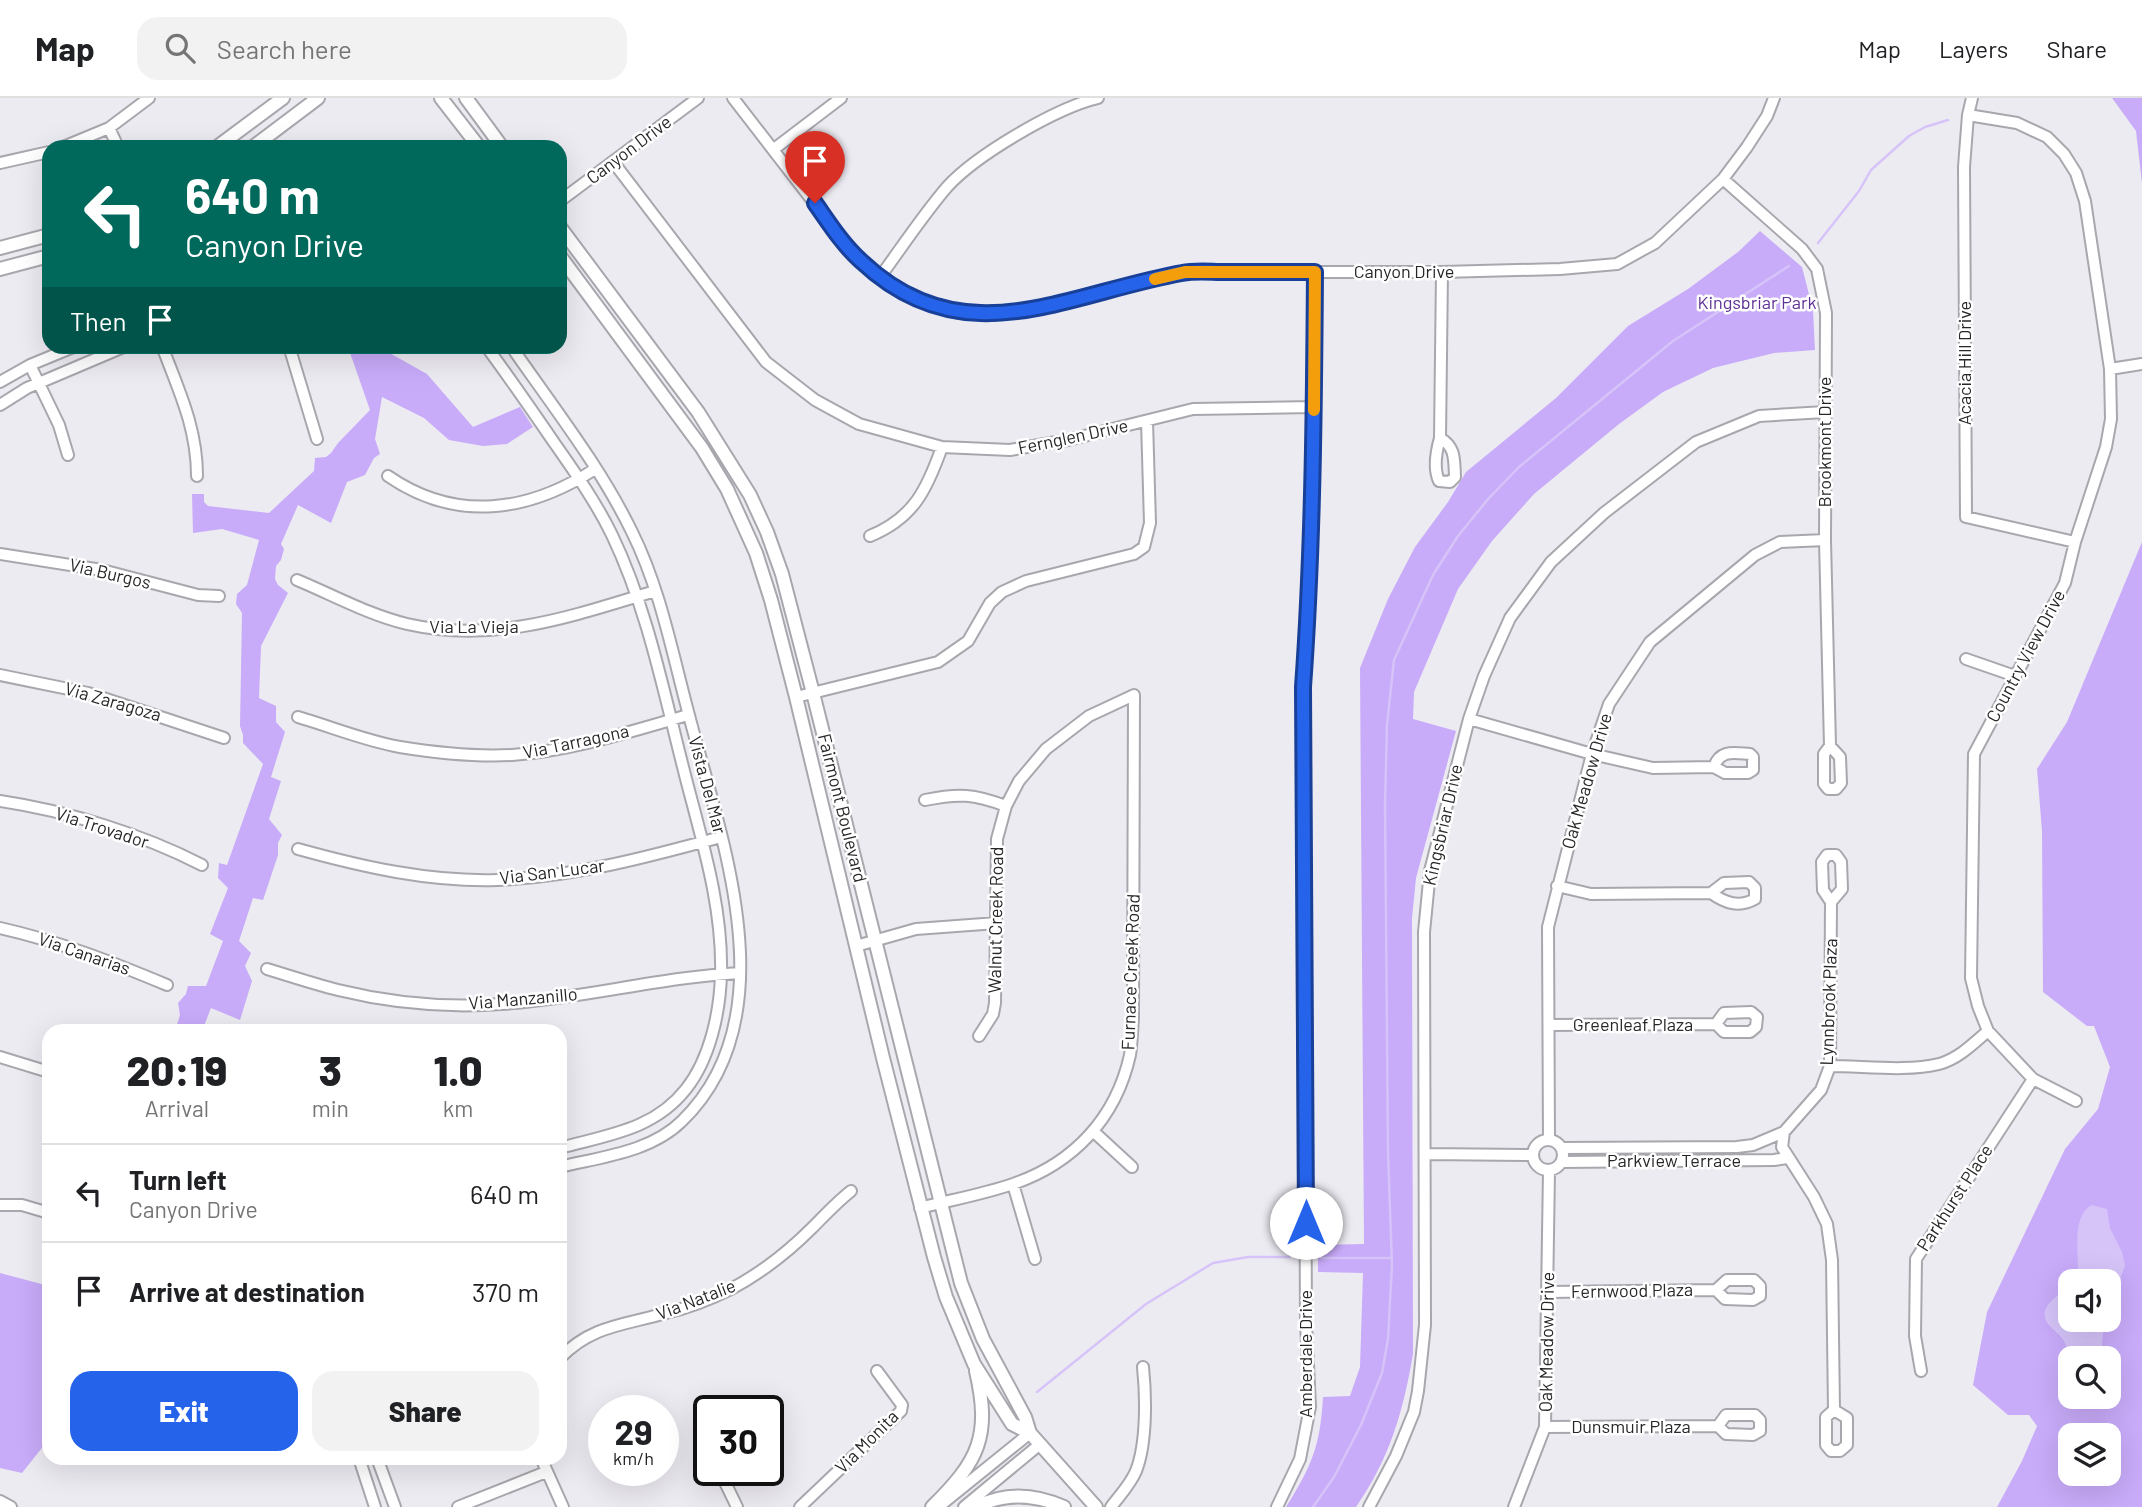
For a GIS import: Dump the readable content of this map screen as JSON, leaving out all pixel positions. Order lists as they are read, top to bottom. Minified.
{"streets":{"main road":["Fairmont Boulevard"],"street":["Canyon Drive","Acacia Hill Drive","Fernglen Drive","Brookmont Drive","Via Burgos","Via La Vieja","Country View Drive","Via Zaragoza","Via Tarragona","Oak Meadow Drive","Vista Del Mar","Kingsbriar Drive","Via Trovador","Via San Lucar","Walnut Creek Road","Via Canarias","Furnace Creek Road","Via Manzanillo","Lynnbrook Plaza","Greenleaf Plaza","Parkview Terrace","Parkhurst Place","Fernwood Plaza","Via Natalie","Amberdale Drive","Dunsmuir Plaza","Via Monita"]},"crossings":[["Canyon Drive","Fernglen Drive"],["Canyon Drive","Brookmont Drive"],["Canyon Drive","Amberdale Drive"],["Acacia Hill Drive","Country View Drive"],["Fernglen Drive","Amberdale Drive"],["Brookmont Drive","Oak Meadow Drive"],["Brookmont Drive","Kingsbriar Drive"],["Via La Vieja","Vista Del Mar"],["Country View Drive","Parkhurst Place"],["Via Tarragona","Vista Del Mar"],["Oak Meadow Drive","Greenleaf Plaza"],["Oak Meadow Drive","Parkview Terrace"],["Oak Meadow Drive","Fernwood Plaza"],["Oak Meadow Drive","Dunsmuir Plaza"],["Vista Del Mar","Via San Lucar"],["Vista Del Mar","Via Manzanillo"],["Fairmont Boulevard","Furnace Creek Road"],["Walnut Creek Road","Furnace Creek Road"],["Lynnbrook Plaza","Parkview Terrace"]],"parks":["Kingsbriar Park"],"page":{"header":"Map","search":"Search here","nav":["Map","Layers","Share"],"turn":["640 m","Canyon Drive"],"then":"Then","eta":["20:19","Arrival","3","min","1.0","km"],"list":[{"name":"Turn left","note":"Canyon Drive","value":"640 m"},{"name":"Arrive at destination","value":"370 m"}],"buttons":["Exit","Share"],"speed":"29 km/h","limit":"30"}}
